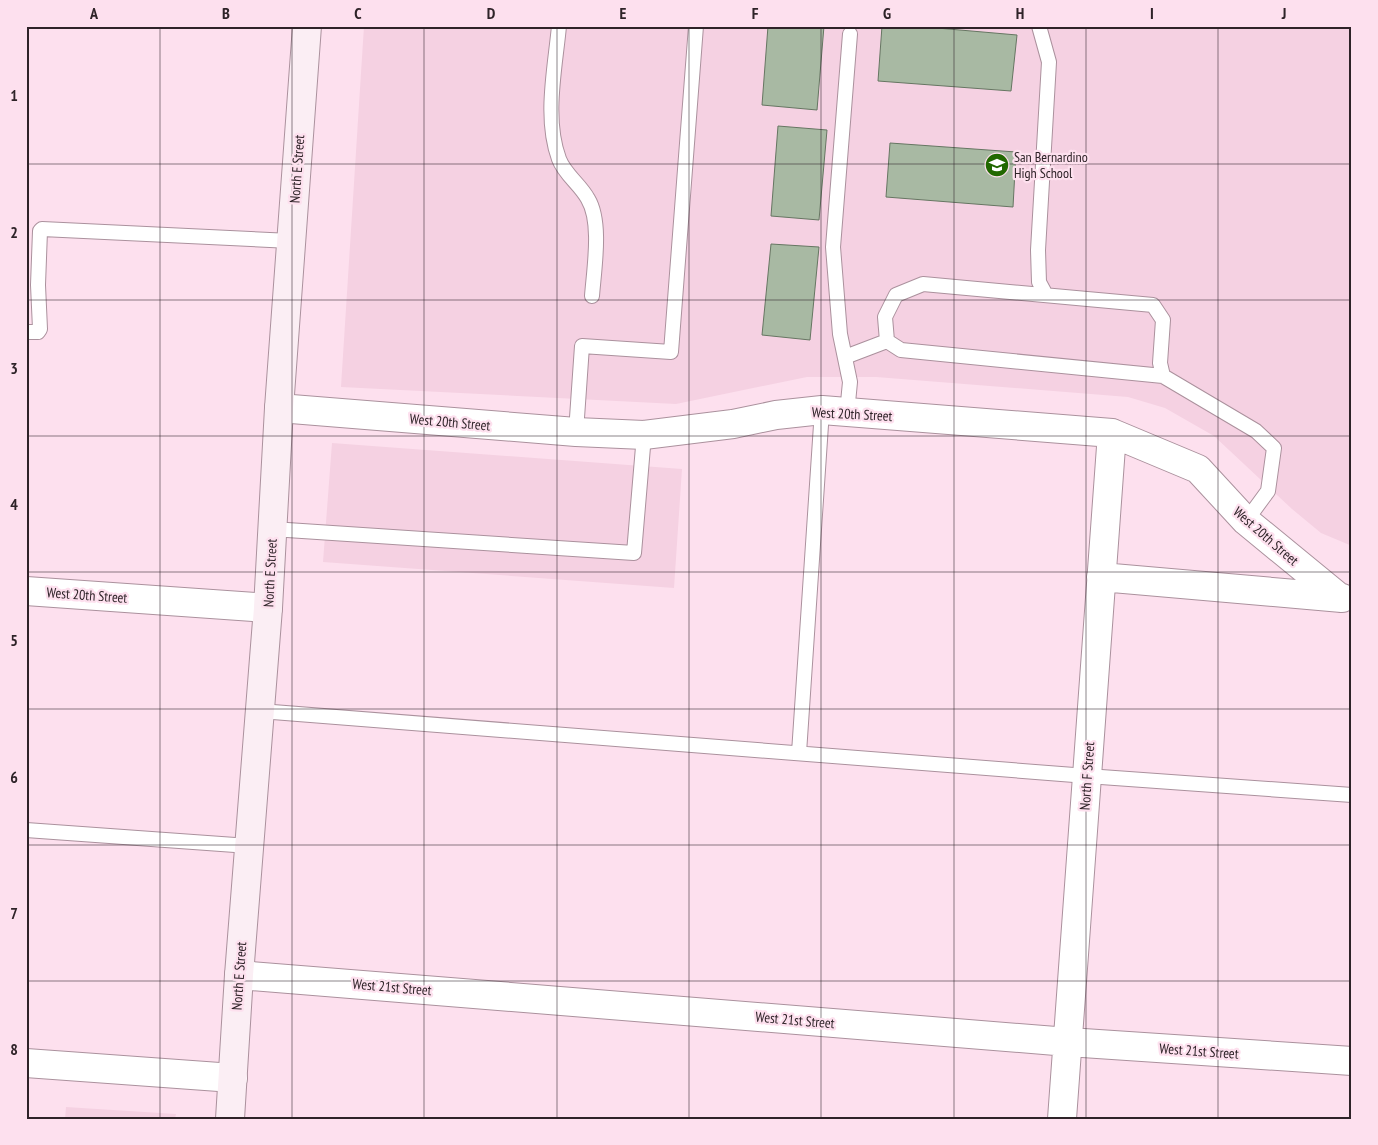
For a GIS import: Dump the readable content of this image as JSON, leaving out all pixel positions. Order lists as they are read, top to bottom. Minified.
{"streets":{"main road":["North E Street"],"street":["West 20th Street","North F Street","West 21st Street"]},"crossings":[["North E Street","West 20th Street"],["North E Street","West 21st Street"],["West 20th Street","North F Street"],["North F Street","West 21st Street"]],"places":{"school or university":["San Bernardino High School"]},"grid":{"columns":["A","B","C","D","E","F","G","H","I","J"],"rows":["1","2","3","4","5","6","7","8"]}}
